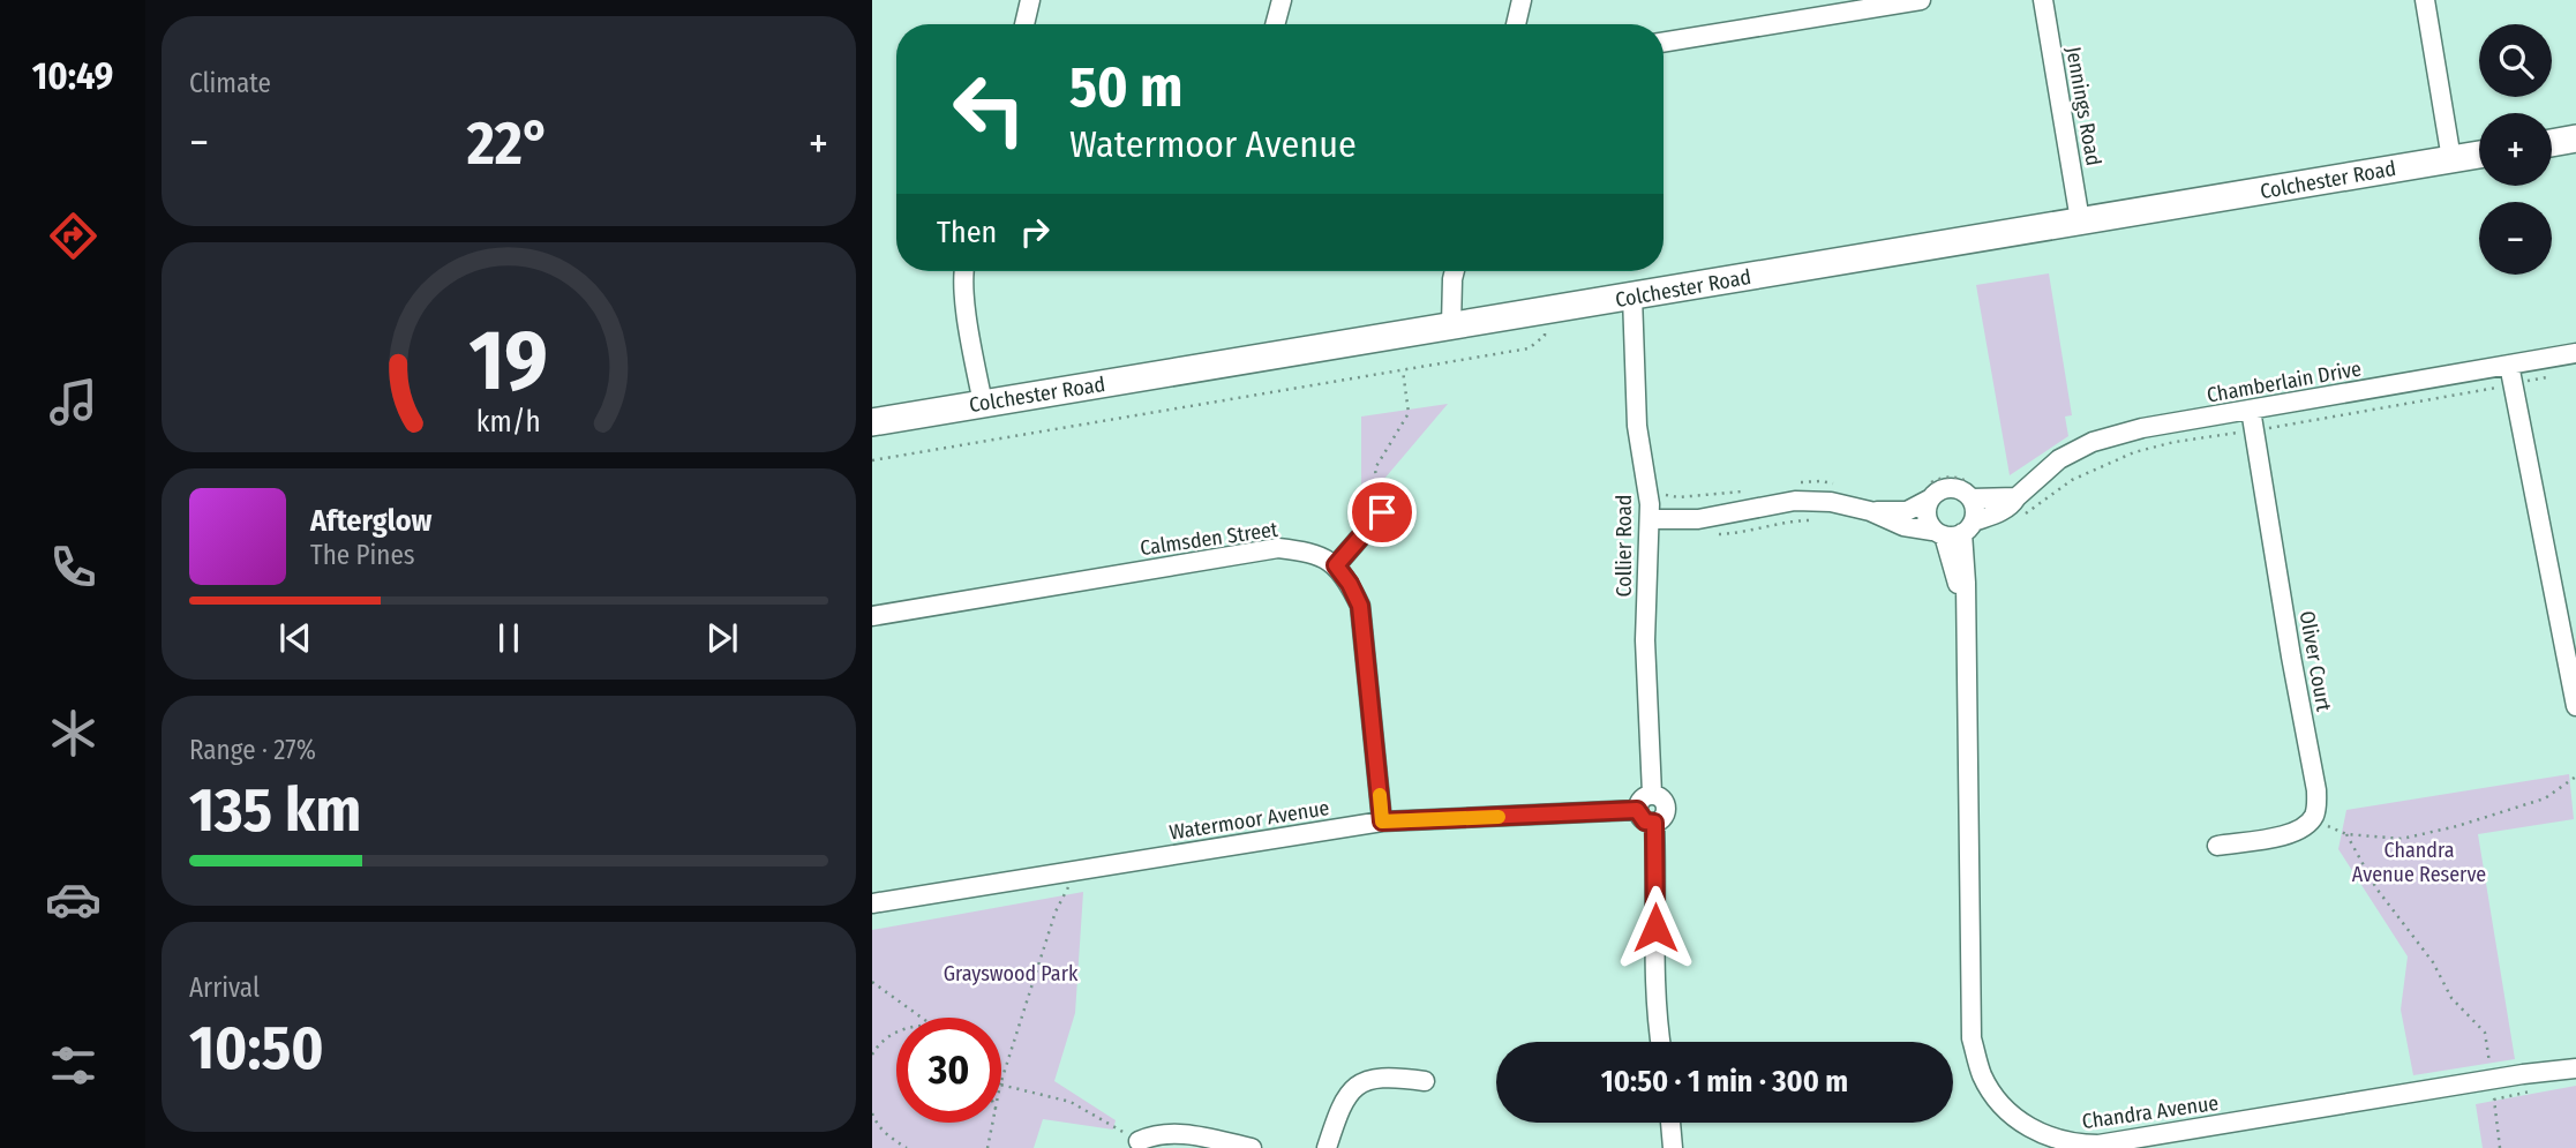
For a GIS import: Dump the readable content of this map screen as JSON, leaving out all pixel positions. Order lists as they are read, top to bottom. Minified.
{"streets":{"main road":["Colchester Road"],"street":["Jennings Road","Chamberlain Drive","Calmsden Street","Collier Road","Oliver Court","Watermoor Avenue","Chandra Avenue"]},"crossings":[["Jennings Road","Colchester Road"],["Colchester Road","Collier Road"],["Chamberlain Drive","Oliver Court"],["Chamberlain Drive","Chandra Avenue"],["Collier Road","Watermoor Avenue"]],"parks":["Chandra Avenue Reserve","Grayswood Park"],"page":{"tabs":"10:49","tile":["Climate",["Range · 27%","135 km"],["Arrival","10:50"]],"map_buttons":["+","−"],"turn":["50 m","Watermoor Avenue"],"heat":["−","22°","+"],"then":"Then","song":["Afterglow","The Pines"],"limit":"30","trip":"10:50 · 1 min · 300 m","gauge":["19","km/h"]}}
